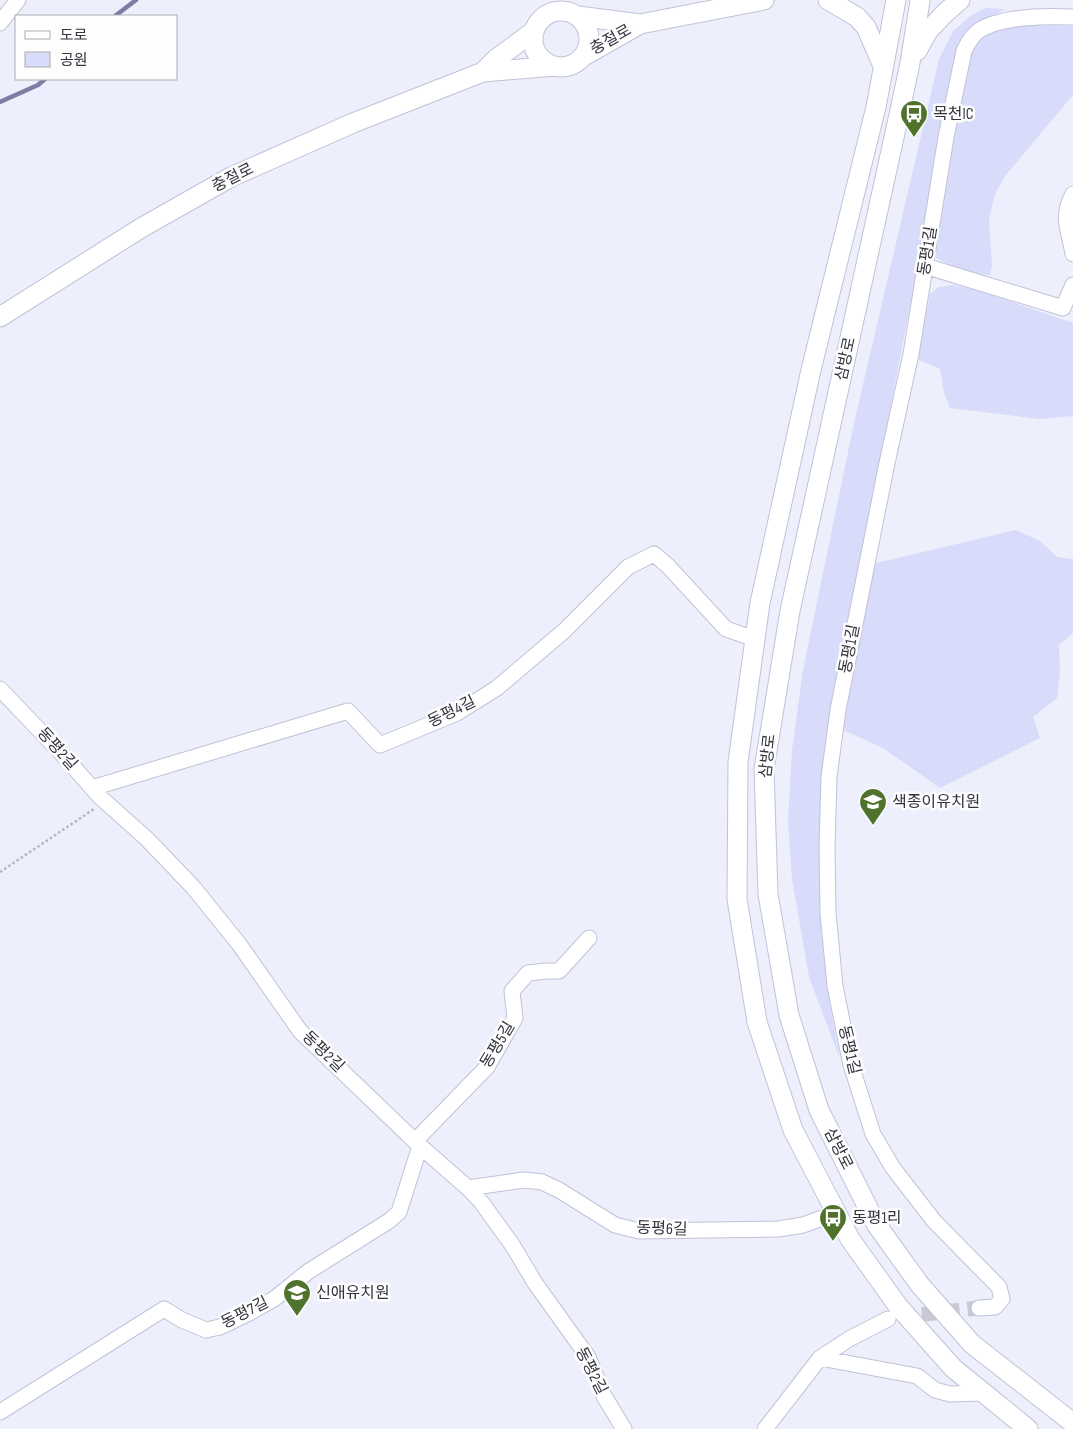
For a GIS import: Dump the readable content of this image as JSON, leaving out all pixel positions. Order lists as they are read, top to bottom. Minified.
{"streets":{"street":["충절로","동평1길","삼방로","동평4길","동평2길","동평5길","동평6길","동평7길"]},"crossings":[["삼방로","동평4길"],["삼방로","동평6길"],["동평4길","동평2길"],["동평2길","동평5길"],["동평2길","동평6길"],["동평2길","동평7길"],["동평5길","동평7길"]],"places":{"bus stop":["목천IC","동평1리"],"school or university":["색종이유치원","신애유치원"]},"legend":["도로","공원"]}
